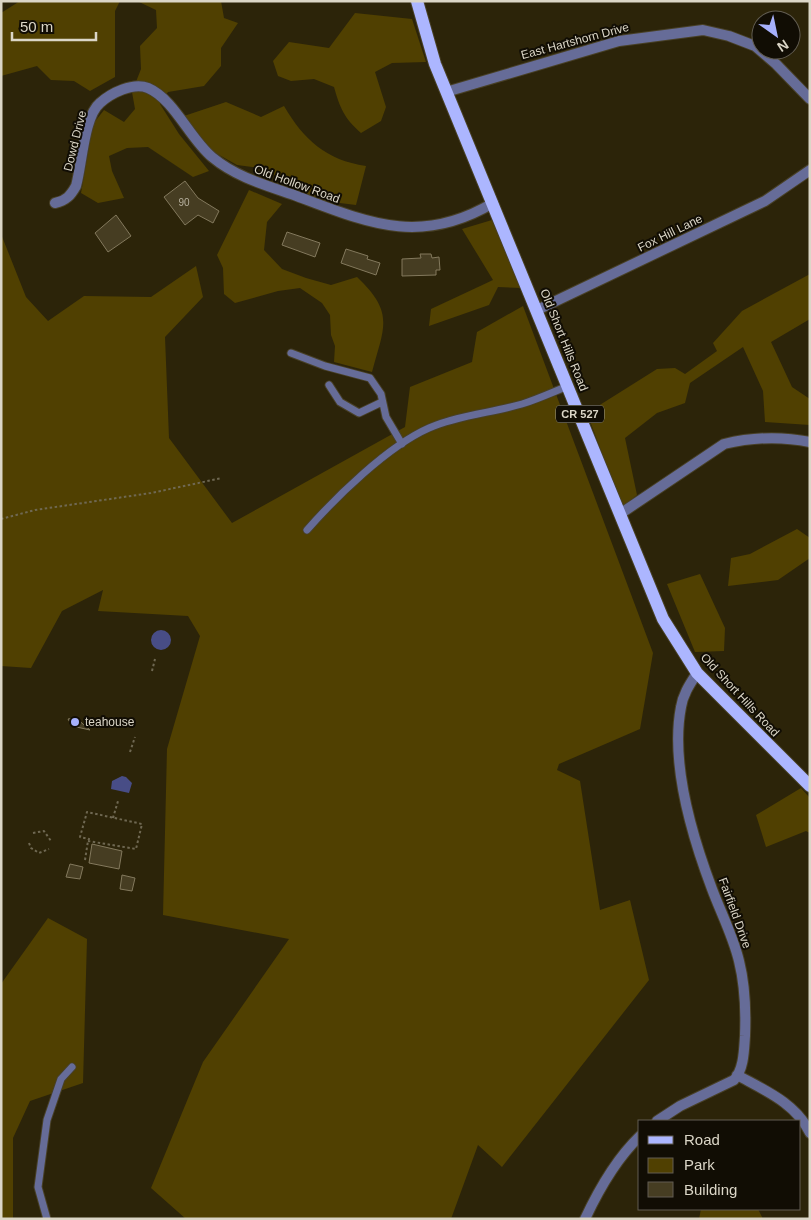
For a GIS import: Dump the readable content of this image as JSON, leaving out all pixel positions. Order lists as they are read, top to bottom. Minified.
{"streets":{"main road":["Old Short Hills Road","CR 527"],"street":["East Hartshorn Drive","Dowd Drive","Old Hollow Road","Fox Hill Lane","Fairfield Drive"]},"crossings":[["East Hartshorn Drive","Old Short Hills Road"],["Dowd Drive","Old Hollow Road"],["Old Hollow Road","Old Short Hills Road"],["Fox Hill Lane","Old Short Hills Road"],["Old Short Hills Road","Fairfield Drive"]],"places":["teahouse"],"house_numbers":["90"],"legend":["Road","Park","Building"],"scale_bar":"50 m","north":"bottom right"}
